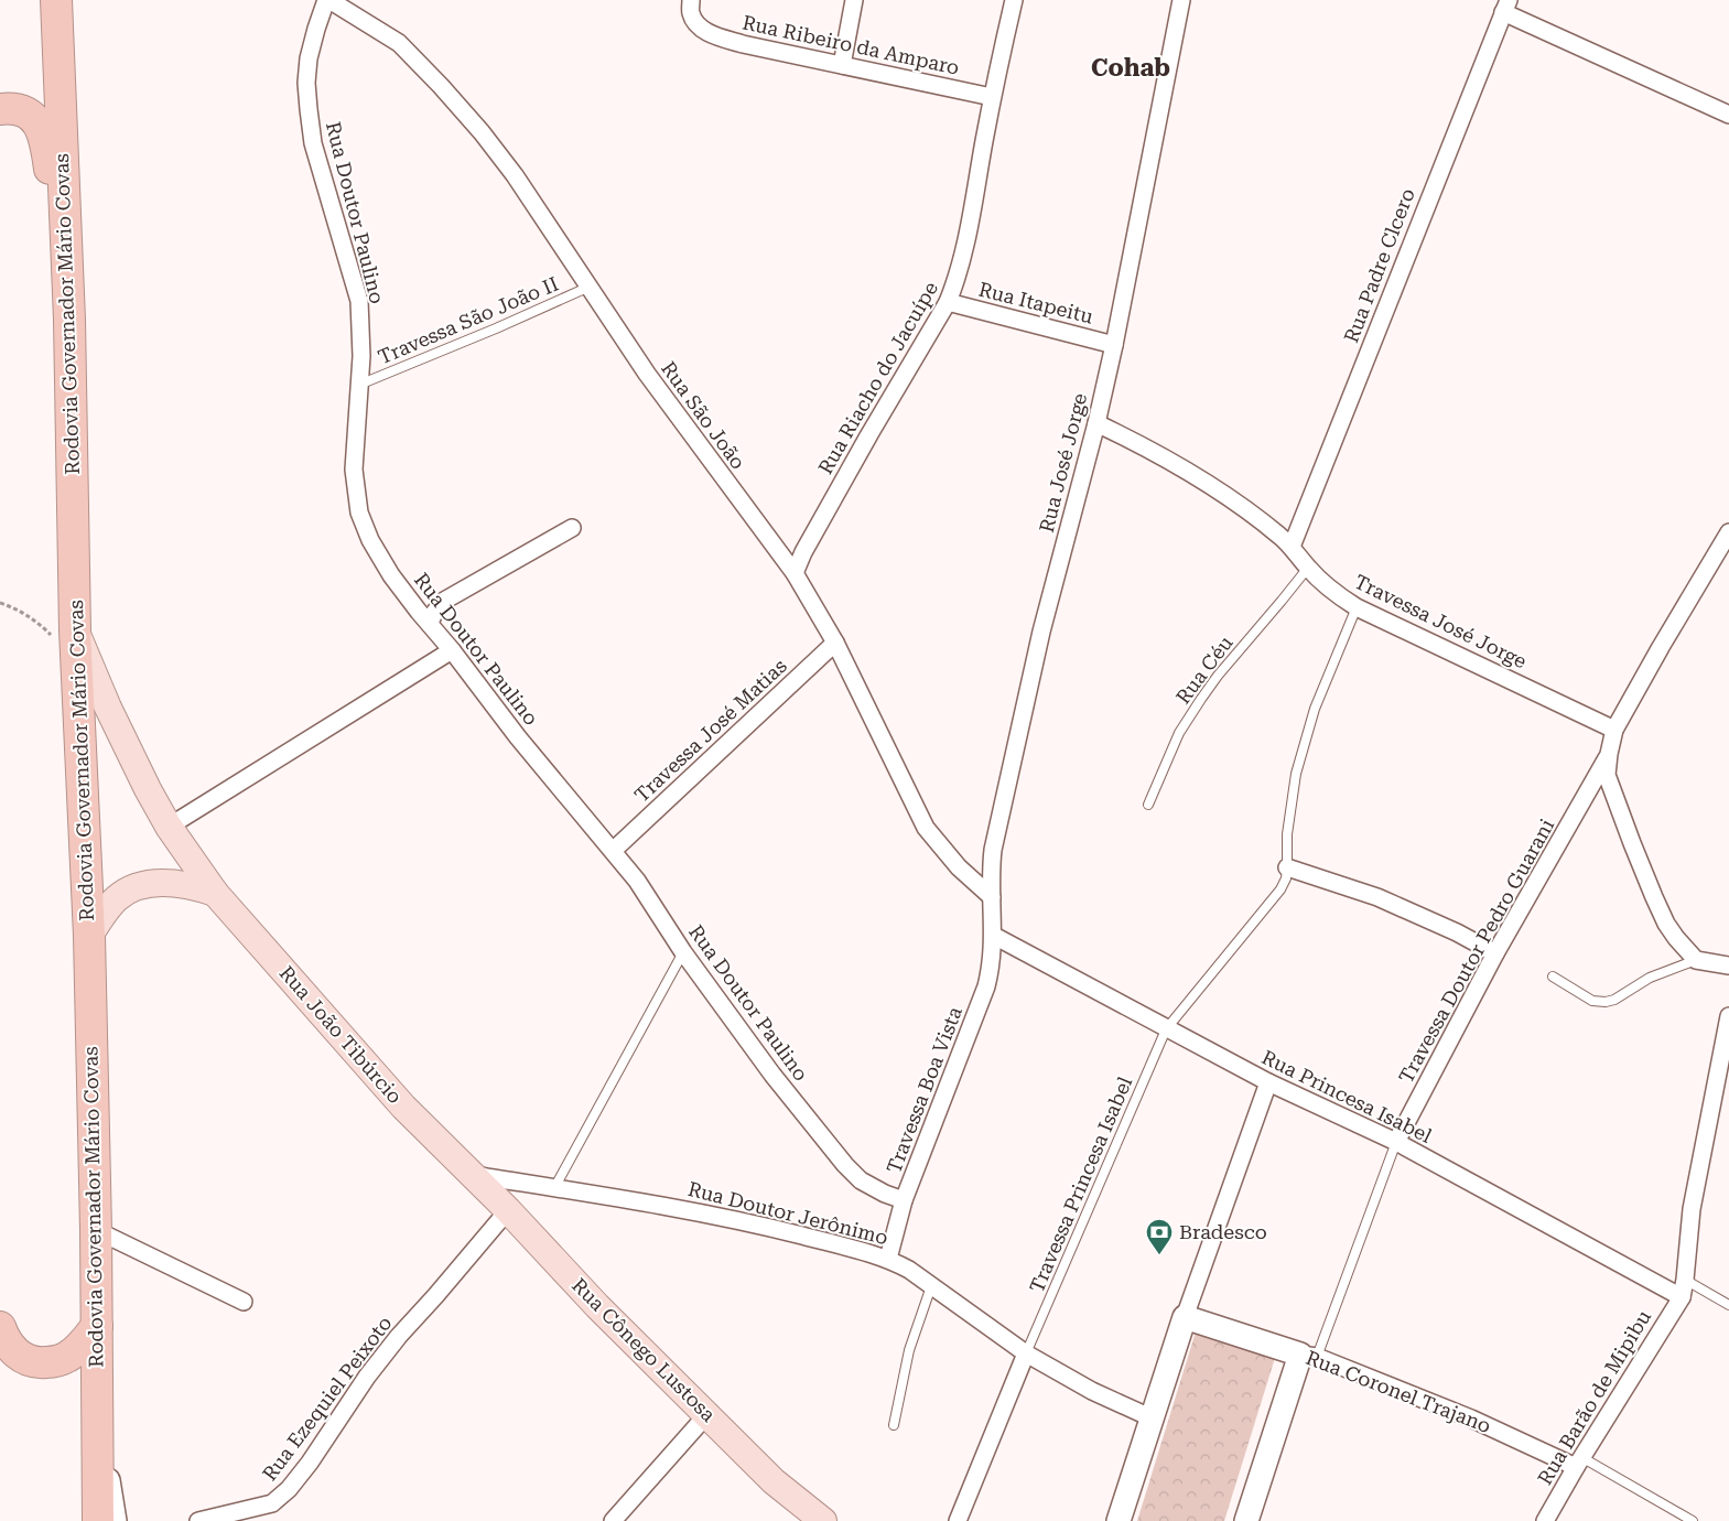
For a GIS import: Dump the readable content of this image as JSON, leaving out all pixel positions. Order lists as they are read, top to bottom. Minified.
{"streets":{"highway":["Rodovia Governador Mário Covas"],"main road":["Rua João Tibúrcio","Rua Cônego Lustosa"],"street":["Rua Ribeiro da Amparo","Rua Doutor Paulino","Rua Padre Clcero","Rua Itapeitu","Rua Riacho do Jacuípe","Rua São João","Rua José Jorge","Travessa José Jorge","Travessa José Matias","Travessa Doutor Pedro Guarani","Travessa Boa Vista","Rua Princesa Isabel","Rua Doutor Jerônimo","Rua Coronel Trajano","Rua Barão de Mipibu","Rua Ezequiel Peixoto"],"lane":["Travessa São João II","Rua Céu","Travessa Princesa Isabel"]},"crossings":[["Rua Ribeiro da Amparo","Rua Riacho do Jacuípe"],["Rua Doutor Paulino","Travessa São João II"],["Rua Doutor Paulino","Rua São João"],["Rua Doutor Paulino","Travessa José Matias"],["Rua Doutor Paulino","Travessa Boa Vista"],["Rua Padre Clcero","Travessa José Jorge"],["Rua Itapeitu","Rua Riacho do Jacuípe"],["Rua Itapeitu","Rua José Jorge"],["Rodovia Governador Mário Covas","Rua João Tibúrcio"],["Travessa São João II","Rua São João"],["Rua Riacho do Jacuípe","Rua São João"],["Rua São João","Rua José Jorge"],["Rua São João","Travessa José Matias"],["Rua José Jorge","Travessa José Jorge"],["Rua José Jorge","Travessa Boa Vista"],["Rua José Jorge","Rua Princesa Isabel"],["Travessa José Jorge","Rua Céu"],["Travessa Doutor Pedro Guarani","Rua Princesa Isabel"],["Travessa Doutor Pedro Guarani","Rua Coronel Trajano"],["Rua João Tibúrcio","Rua Doutor Jerônimo"],["Rua João Tibúrcio","Rua Cônego Lustosa"],["Travessa Boa Vista","Rua Princesa Isabel"],["Travessa Boa Vista","Rua Doutor Jerônimo"],["Rua Princesa Isabel","Travessa Princesa Isabel"],["Rua Princesa Isabel","Rua Barão de Mipibu"],["Travessa Princesa Isabel","Rua Doutor Jerônimo"],["Rua Doutor Jerônimo","Rua Cônego Lustosa"],["Rua Cônego Lustosa","Rua Ezequiel Peixoto"],["Rua Coronel Trajano","Rua Barão de Mipibu"]],"districts":["Cohab"],"places":{"bank":["Bradesco"]}}
